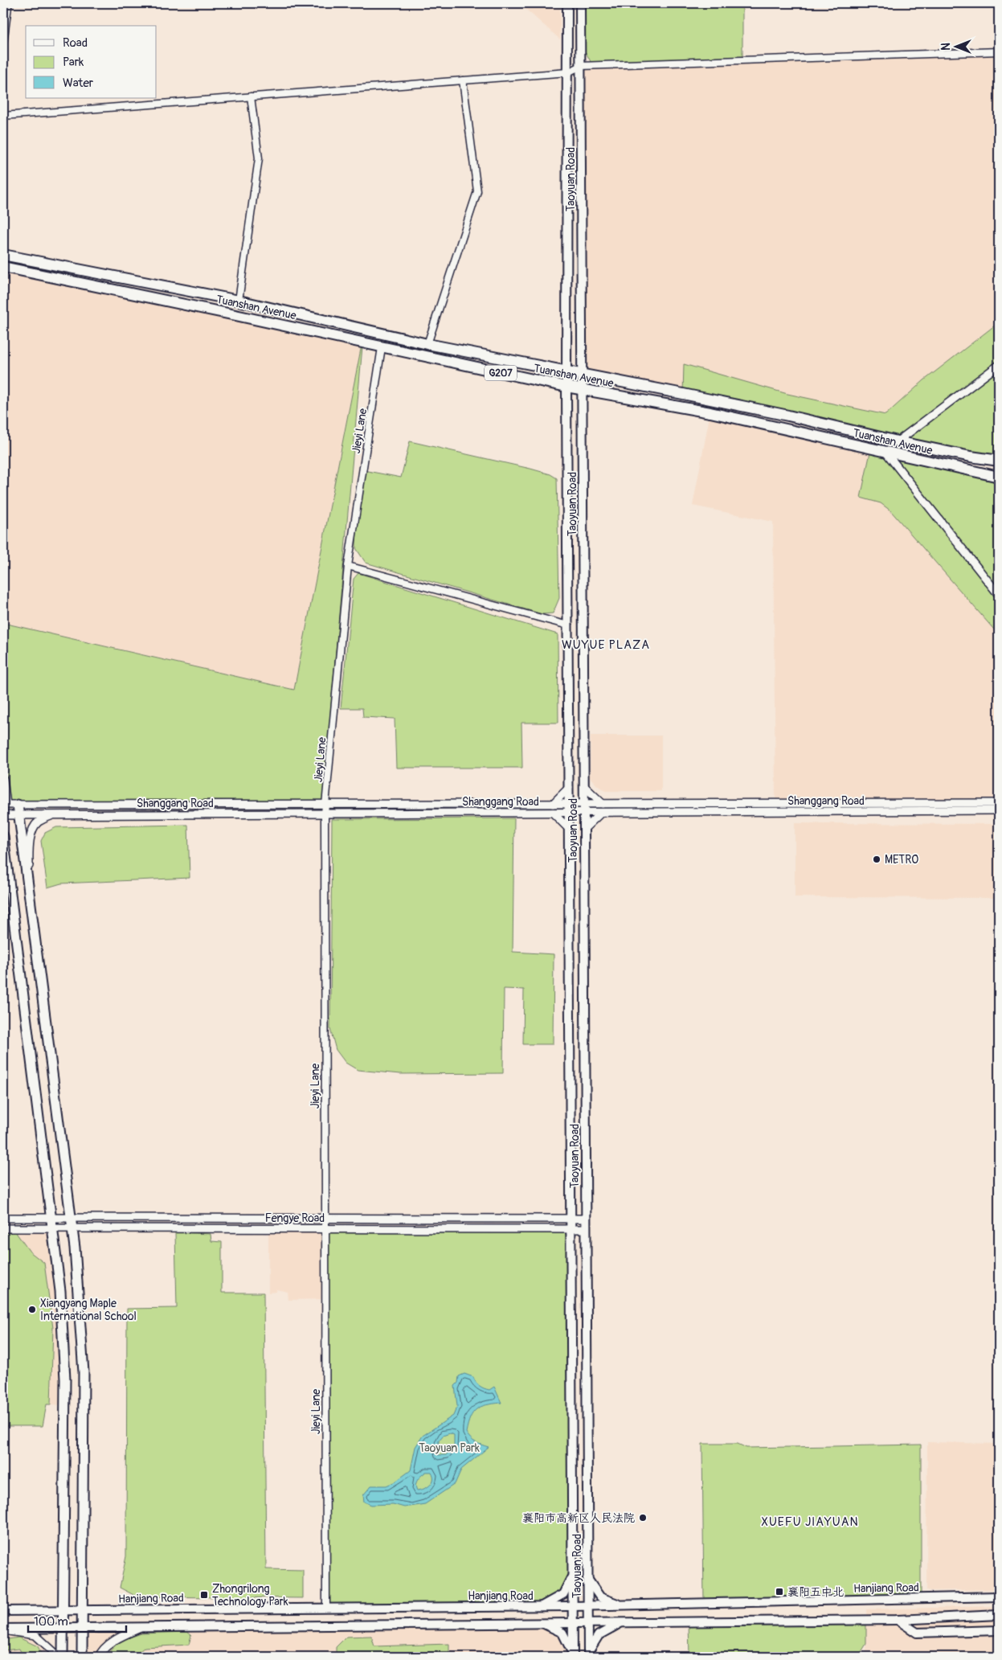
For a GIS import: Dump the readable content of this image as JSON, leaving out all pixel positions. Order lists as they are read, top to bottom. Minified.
{"streets":{"highway":["Tuanshan Avenue","G207"],"main road":["Taoyuan Road","Hanjiang Road"],"street":["Jieyi Lane","Shanggang Road","Fengye Road"]},"crossings":[["Taoyuan Road","Tuanshan Avenue"],["Taoyuan Road","Shanggang Road"],["Taoyuan Road","Fengye Road"],["Taoyuan Road","Hanjiang Road"],["Tuanshan Avenue","Jieyi Lane"],["Jieyi Lane","Shanggang Road"],["Jieyi Lane","Fengye Road"],["Jieyi Lane","Hanjiang Road"]],"districts":["WUYUE PLAZA","XUEFU JIAYUAN"],"parks":["Taoyuan Park"],"places":{"other":["METRO","Xiangyang Maple International School","襄阳市高新区人民法院"],"transit":["襄阳五中北","Zhongrilong Technology Park"]},"legend":["Road","Park","Water"],"scale_bar":"100 m","north":"left"}
